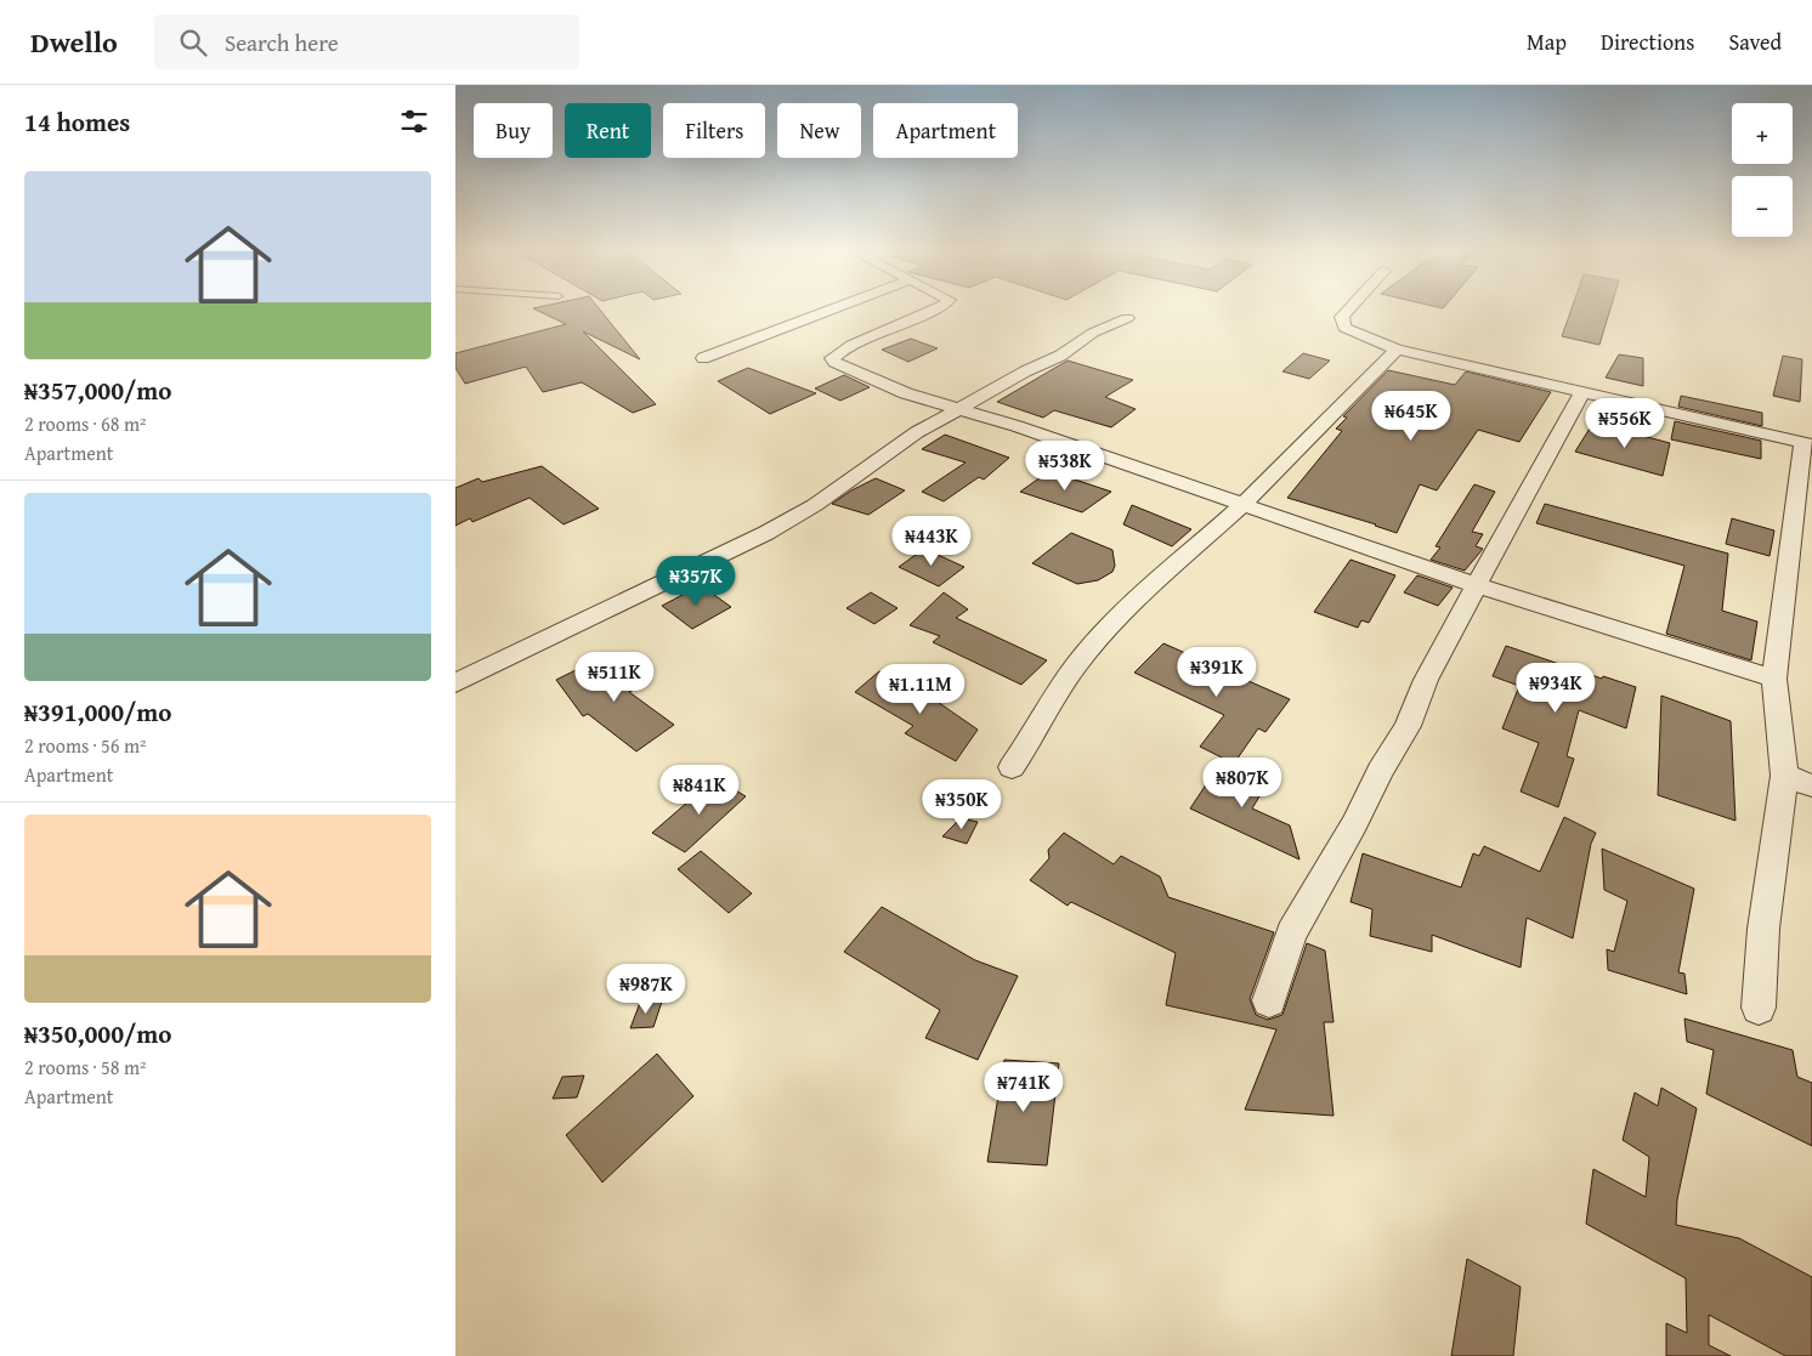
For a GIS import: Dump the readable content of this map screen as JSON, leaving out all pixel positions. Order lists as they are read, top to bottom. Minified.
{"page":{"header":"Dwello","search":"Search here","nav":["Map","Directions","Saved"],"heading":"14 homes","map_buttons":["+","−"],"chip":["Buy","Rent","Filters","New","Apartment"],"list":[{"name":"₦357,000/mo","note":"2 rooms · 68 m² · Apartment"},{"name":"₦391,000/mo","note":"2 rooms · 56 m² · Apartment"},{"name":"₦350,000/mo","note":"2 rooms · 58 m² · Apartment"}],"price":["₦645K","₦556K","₦538K","₦443K","₦357K","₦391K","₦511K","₦934K","₦1.11M","₦807K","₦841K","₦350K","₦987K","₦741K"]}}
